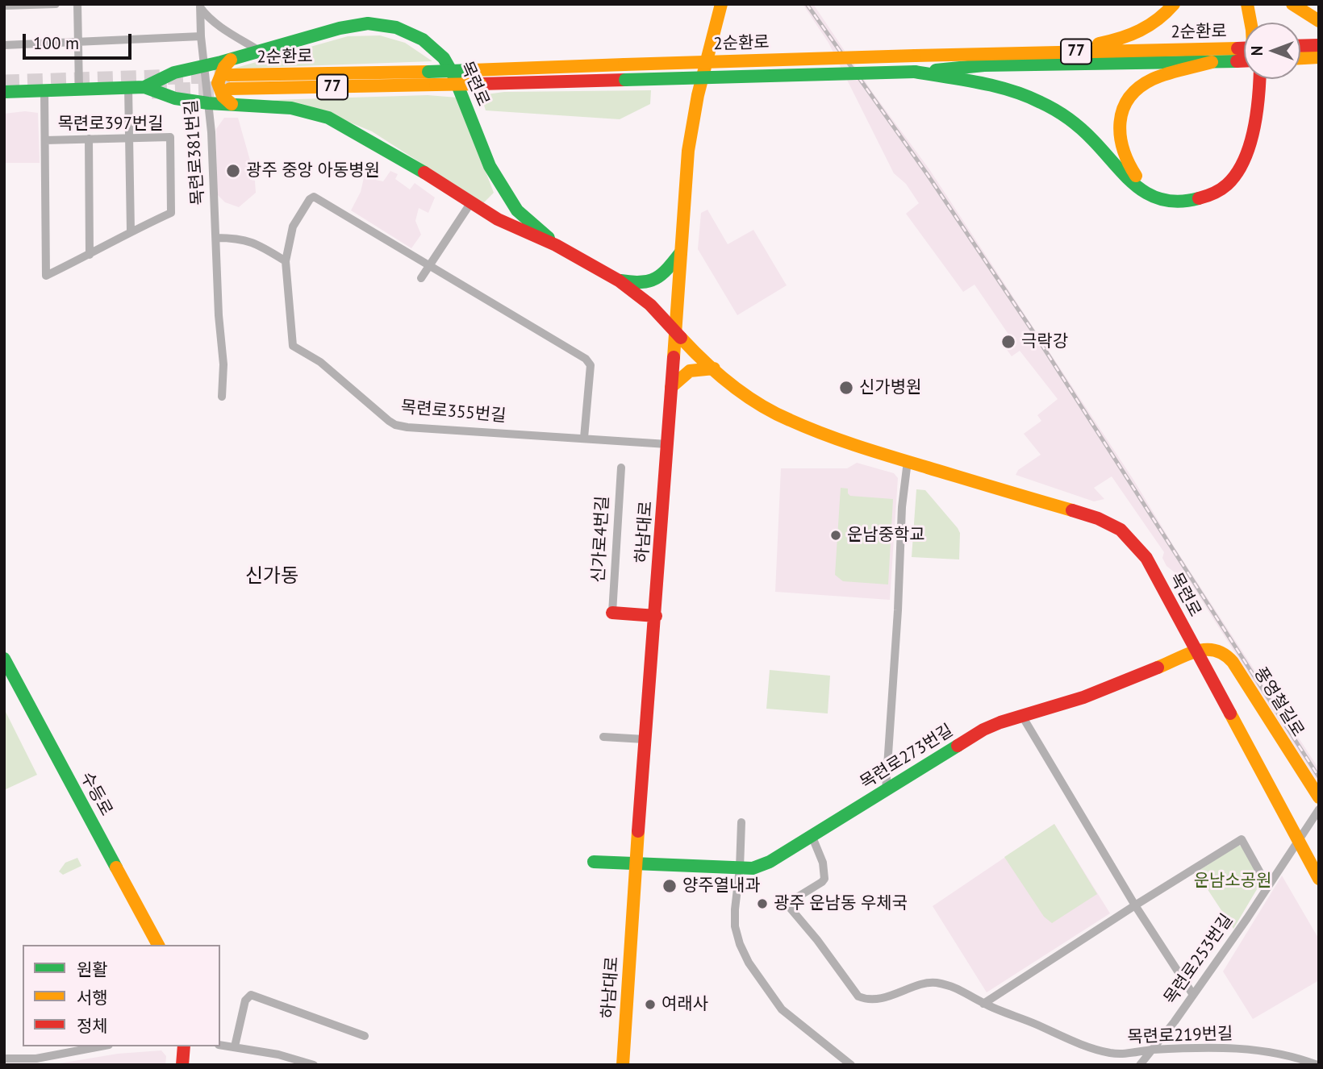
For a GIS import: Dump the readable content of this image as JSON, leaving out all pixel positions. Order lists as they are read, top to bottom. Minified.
{"streets":{"main road":["2순환로","77","목련로","하남대로","풍영철길로","목련로273번길","수등로"],"street":["목련로397번길","목련로381번길","목련로355번길","신가로4번길","목련로253번길","목련로219번길"]},"crossings":[["목련로","목련로397번길"],["목련로","목련로381번길"],["목련로","하남대로"],["목련로","풍영철길로"],["목련로","목련로273번길"],["목련로","목련로253번길"],["목련로355번길","하남대로"],["하남대로","목련로273번길"],["풍영철길로","목련로273번길"],["목련로273번길","목련로219번길"],["목련로253번길","목련로219번길"]],"districts":["신가동"],"parks":["운남소공원"],"places":["광주 중앙 아동병원","극락강","신가병원","운남중학교","양주열내과","광주 운남동 우체국","여래사"],"legend":["원활","서행","정체"],"scale_bar":"100 m","north":"left"}
